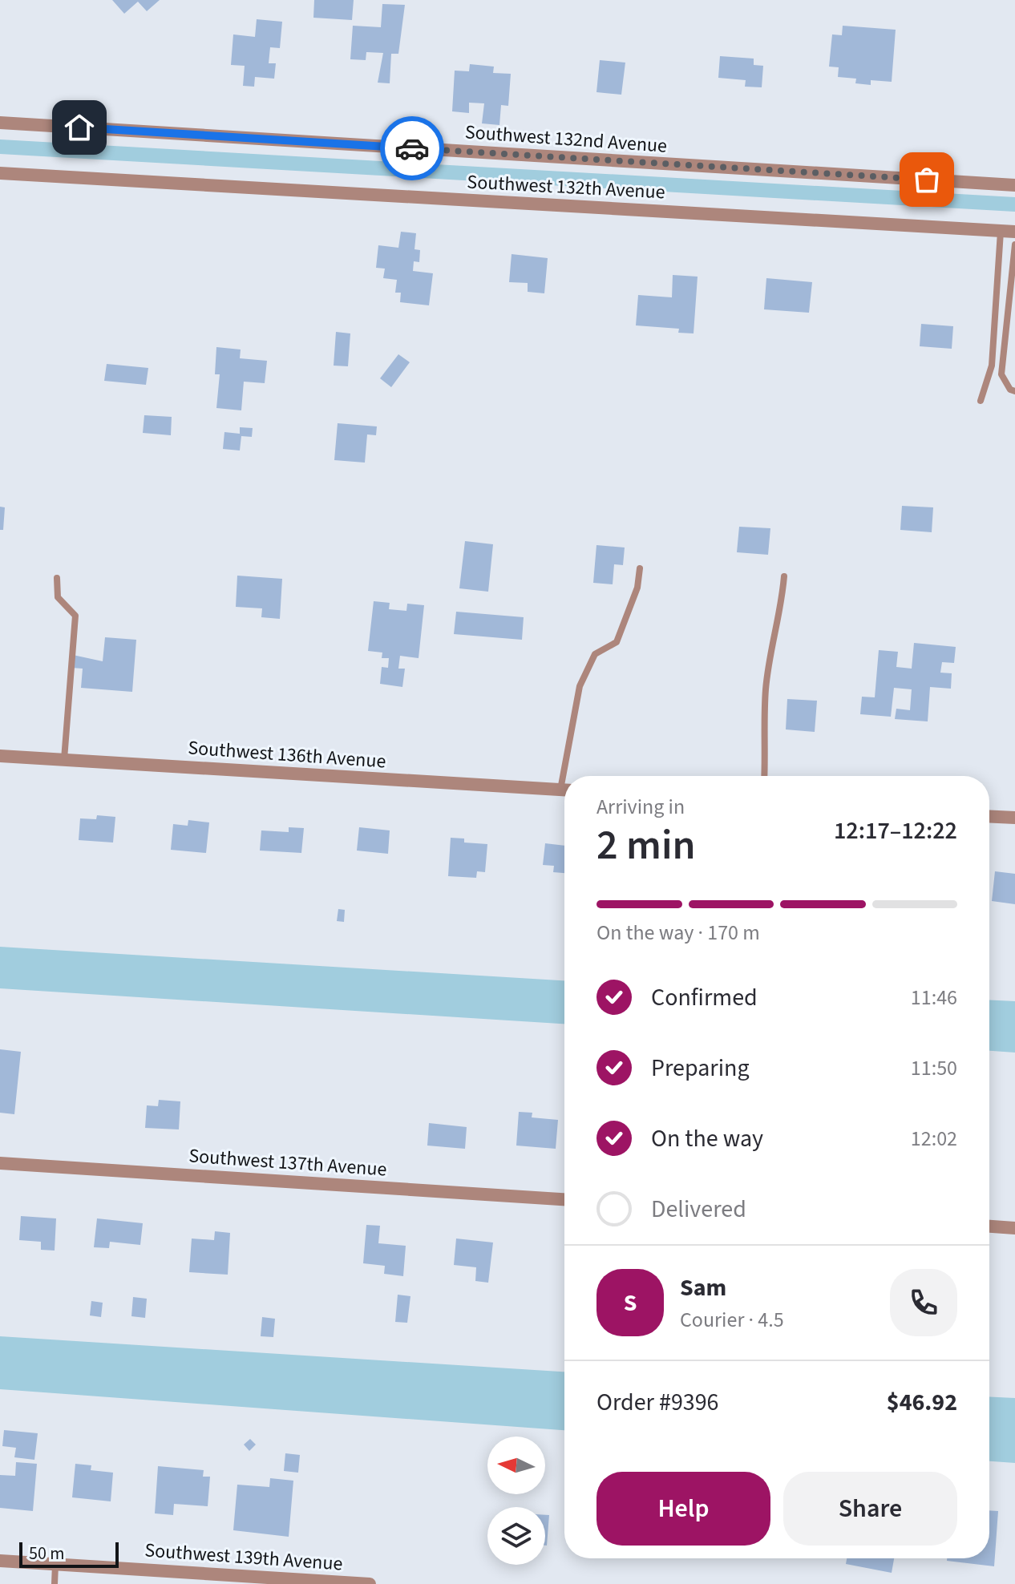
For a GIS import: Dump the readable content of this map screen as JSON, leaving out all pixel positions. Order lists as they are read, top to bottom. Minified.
{"streets":{"street":["Southwest 132nd Avenue","Southwest 132th Avenue","Southwest 136th Avenue","Southwest 137th Avenue","Southwest 139th Avenue"]},"scale_bar":"50 m","north":"left","page":{"heading":["2 min","Arriving in","12:17–12:22"],"panel":["Sam","Courier · 4.5","Order #9396","$46.92"],"bar":"On the way · 170 m","list":[["Confirmed","11:46"],["Preparing","11:50"],["On the way","12:02"],"Delivered"],"round":"S","buttons":["Help","Share"],"scale":"50 m"}}
